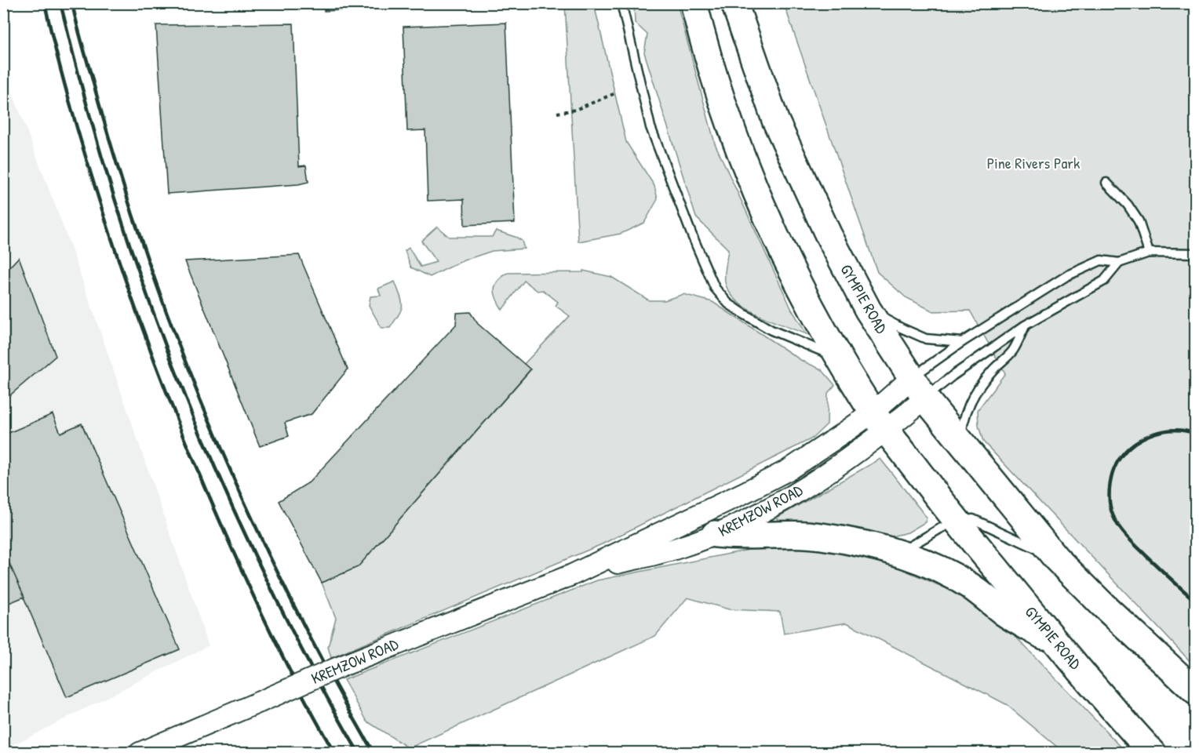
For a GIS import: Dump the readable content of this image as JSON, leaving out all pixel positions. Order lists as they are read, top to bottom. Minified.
{"streets":{"highway":["GYMPIE ROAD"],"street":["KREMZOW ROAD"]},"crossings":[["GYMPIE ROAD","KREMZOW ROAD"]],"parks":["Pine Rivers Park"]}
